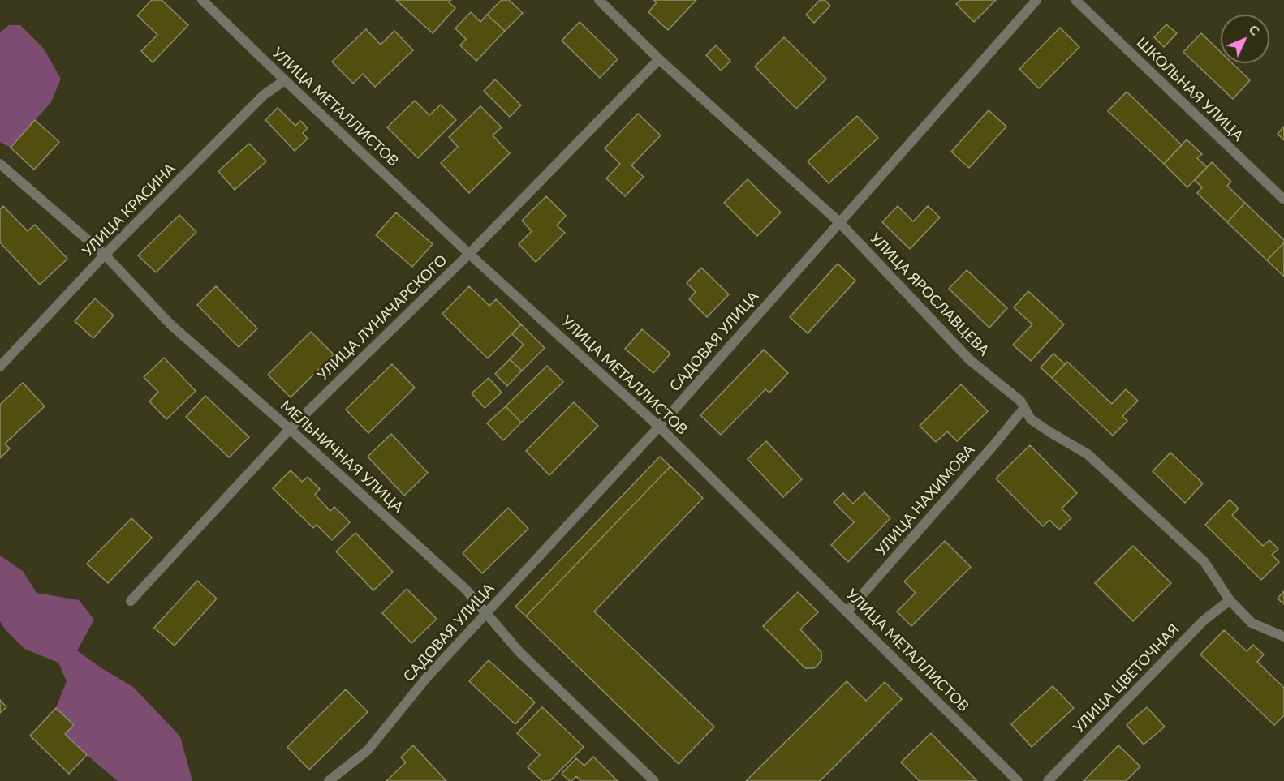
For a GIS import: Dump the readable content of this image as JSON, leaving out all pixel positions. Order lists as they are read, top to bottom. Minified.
{"streets":{"street":["ШКОЛЬНАЯ УЛИЦА","УЛИЦА МЕТАЛЛИСТОВ","УЛИЦА КРАСИНА","УЛИЦА ЯРОСЛАВЦЕВА","УЛИЦА ЛУНАЧАРСКОГО","САДОВАЯ УЛИЦА","МЕЛЬНИЧНАЯ УЛИЦА","УЛИЦА НАХИМОВА","УЛИЦА ЦВЕТОЧНАЯ"]},"crossings":[["УЛИЦА МЕТАЛЛИСТОВ","УЛИЦА КРАСИНА"],["УЛИЦА МЕТАЛЛИСТОВ","УЛИЦА ЛУНАЧАРСКОГО"],["УЛИЦА МЕТАЛЛИСТОВ","САДОВАЯ УЛИЦА"],["УЛИЦА МЕТАЛЛИСТОВ","УЛИЦА НАХИМОВА"],["УЛИЦА КРАСИНА","МЕЛЬНИЧНАЯ УЛИЦА"],["УЛИЦА ЯРОСЛАВЦЕВА","УЛИЦА ЛУНАЧАРСКОГО"],["УЛИЦА ЯРОСЛАВЦЕВА","САДОВАЯ УЛИЦА"],["УЛИЦА ЯРОСЛАВЦЕВА","УЛИЦА НАХИМОВА"],["УЛИЦА ЯРОСЛАВЦЕВА","УЛИЦА ЦВЕТОЧНАЯ"],["УЛИЦА ЛУНАЧАРСКОГО","МЕЛЬНИЧНАЯ УЛИЦА"],["САДОВАЯ УЛИЦА","МЕЛЬНИЧНАЯ УЛИЦА"]],"north":"top right"}
